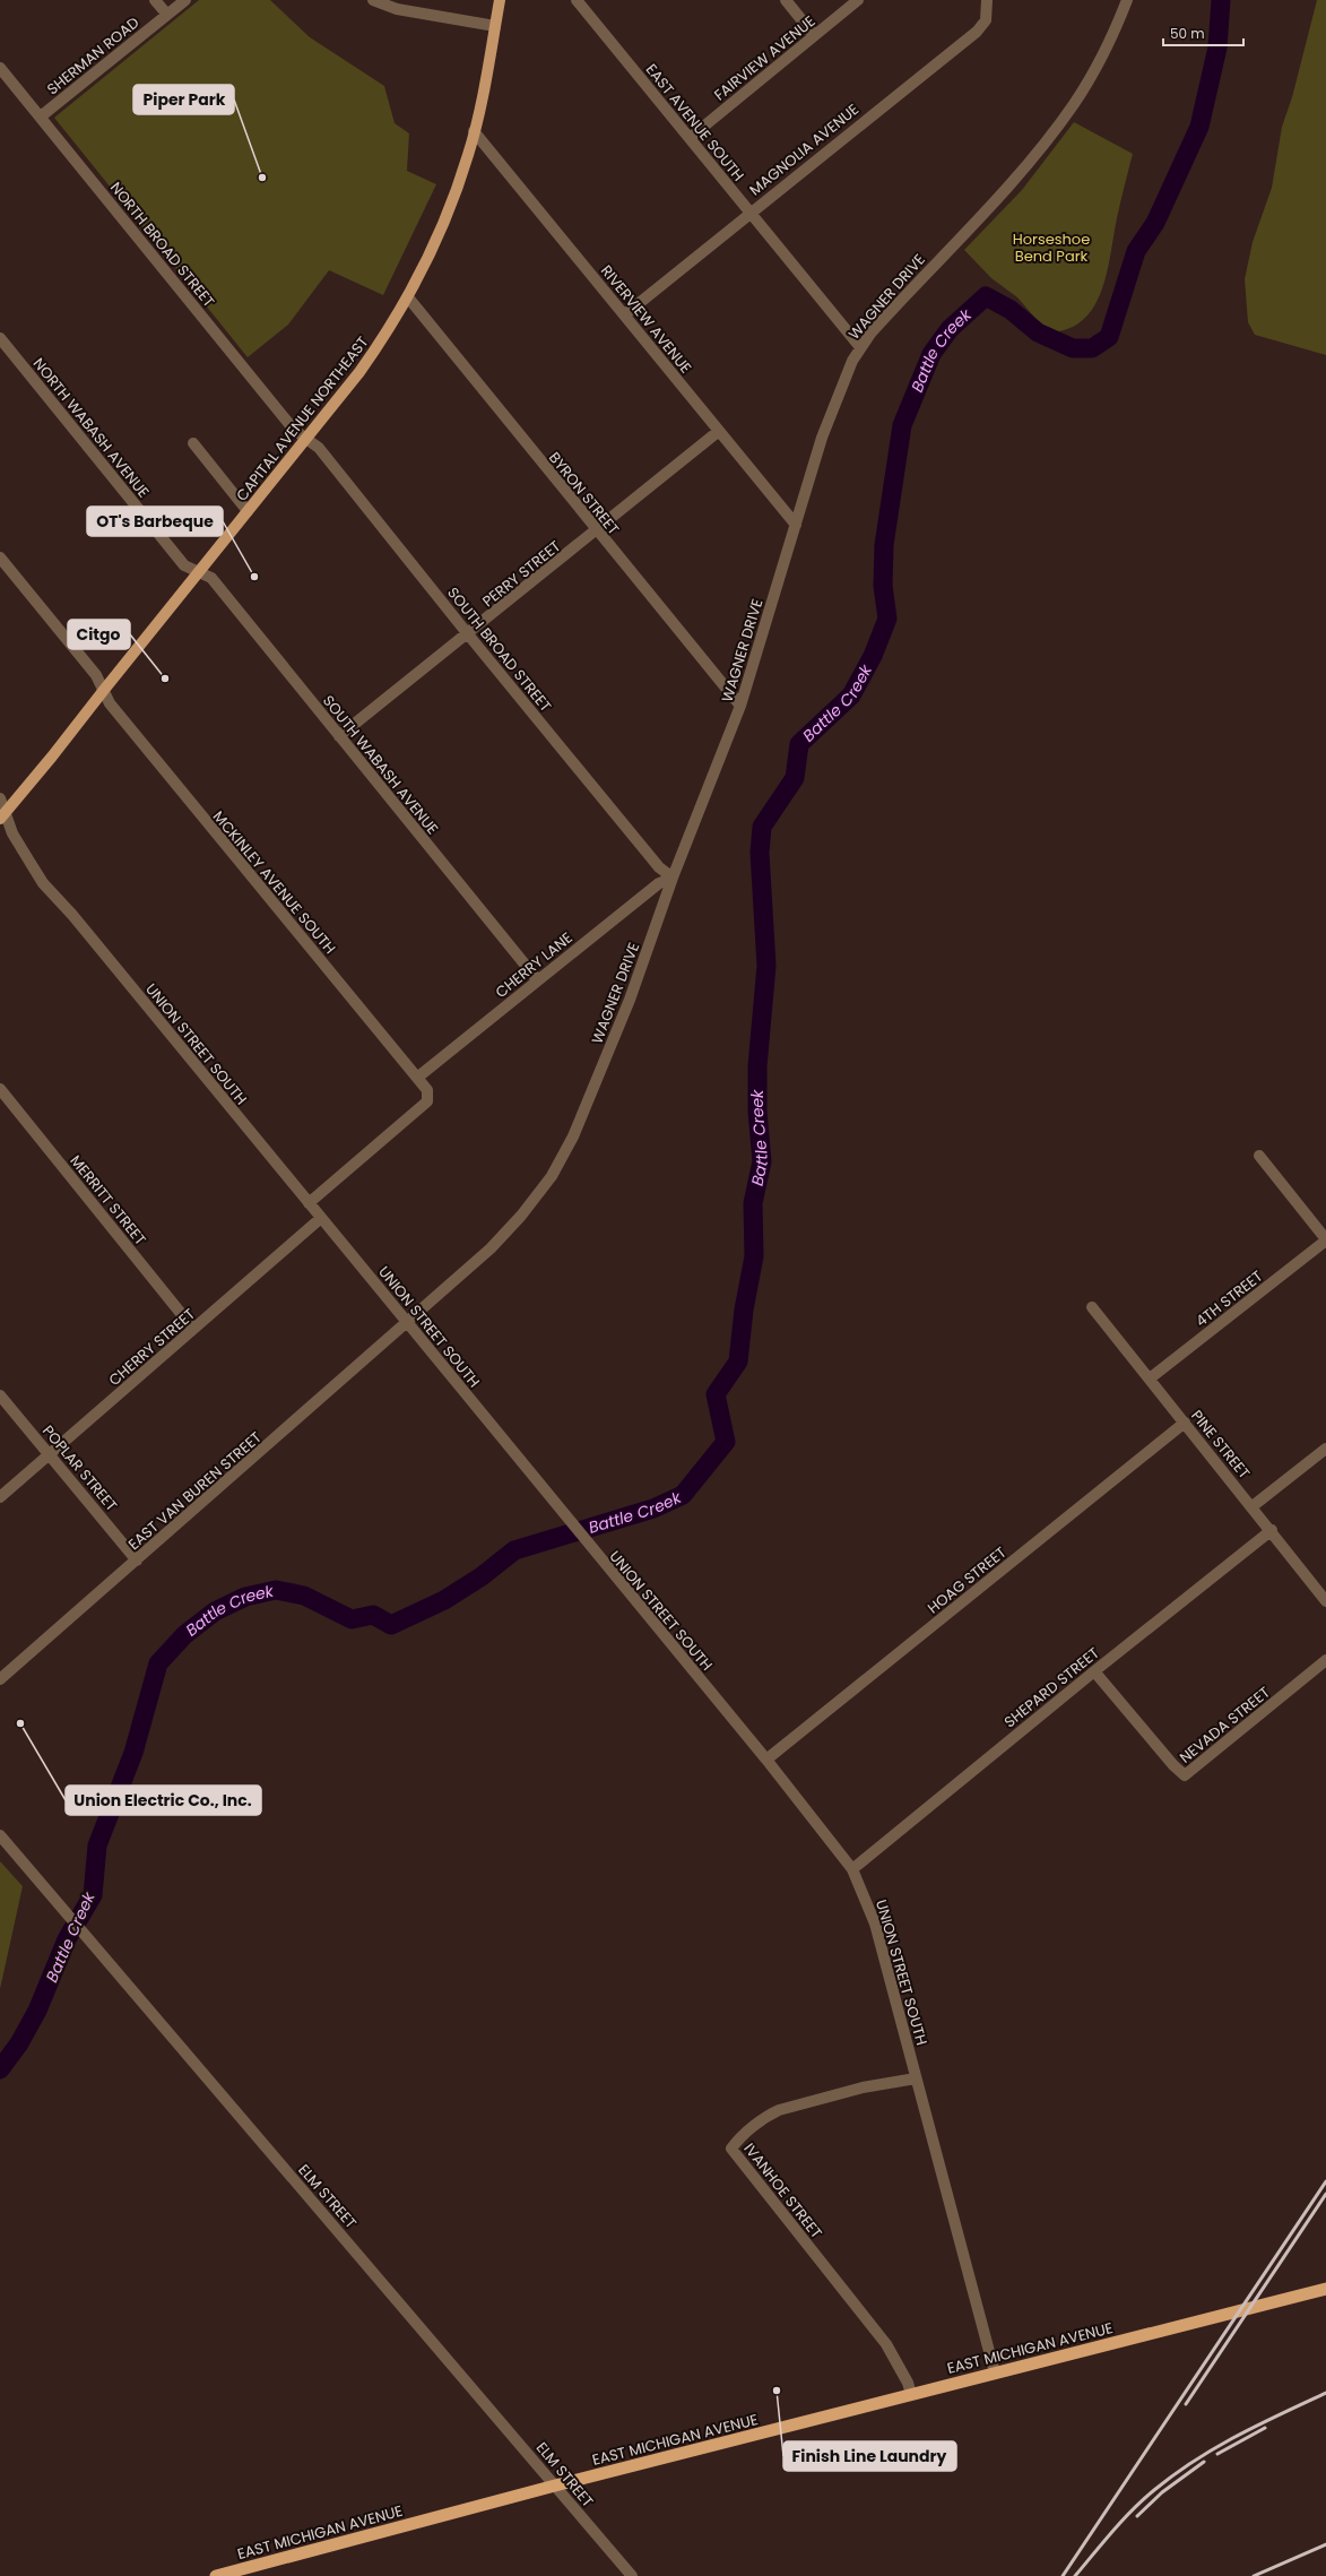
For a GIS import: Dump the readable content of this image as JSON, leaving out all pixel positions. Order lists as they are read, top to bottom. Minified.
{"streets":{"highway":["EAST MICHIGAN AVENUE"],"main road":["CAPITAL AVENUE NORTHEAST"],"street":["SHERMAN ROAD","FAIRVIEW AVENUE","EAST AVENUE SOUTH","MAGNOLIA AVENUE","NORTH BROAD STREET","WAGNER DRIVE","RIVERVIEW AVENUE","NORTH WABASH AVENUE","BYRON STREET","PERRY STREET","SOUTH BROAD STREET","SOUTH WABASH AVENUE","MCKINLEY AVENUE SOUTH","CHERRY LANE","UNION STREET SOUTH","MERRITT STREET","4TH STREET","CHERRY STREET","PINE STREET","POPLAR STREET","EAST VAN BUREN STREET","HOAG STREET","SHEPARD STREET","NEVADA STREET","IVANHOE STREET","ELM STREET"]},"crossings":[["SHERMAN ROAD","NORTH BROAD STREET"],["FAIRVIEW AVENUE","EAST AVENUE SOUTH"],["EAST AVENUE SOUTH","MAGNOLIA AVENUE"],["EAST AVENUE SOUTH","WAGNER DRIVE"],["MAGNOLIA AVENUE","RIVERVIEW AVENUE"],["NORTH BROAD STREET","CAPITAL AVENUE NORTHEAST"],["NORTH BROAD STREET","SOUTH BROAD STREET"],["WAGNER DRIVE","RIVERVIEW AVENUE"],["WAGNER DRIVE","BYRON STREET"],["WAGNER DRIVE","SOUTH BROAD STREET"],["WAGNER DRIVE","CHERRY LANE"],["WAGNER DRIVE","UNION STREET SOUTH"],["WAGNER DRIVE","EAST VAN BUREN STREET"],["RIVERVIEW AVENUE","CAPITAL AVENUE NORTHEAST"],["RIVERVIEW AVENUE","PERRY STREET"],["CAPITAL AVENUE NORTHEAST","NORTH WABASH AVENUE"],["CAPITAL AVENUE NORTHEAST","BYRON STREET"],["CAPITAL AVENUE NORTHEAST","SOUTH BROAD STREET"],["CAPITAL AVENUE NORTHEAST","SOUTH WABASH AVENUE"],["CAPITAL AVENUE NORTHEAST","MCKINLEY AVENUE SOUTH"],["CAPITAL AVENUE NORTHEAST","UNION STREET SOUTH"],["NORTH WABASH AVENUE","SOUTH WABASH AVENUE"],["BYRON STREET","PERRY STREET"],["PERRY STREET","SOUTH BROAD STREET"],["PERRY STREET","SOUTH WABASH AVENUE"],["SOUTH BROAD STREET","CHERRY LANE"],["SOUTH WABASH AVENUE","CHERRY LANE"],["MCKINLEY AVENUE SOUTH","CHERRY LANE"],["MCKINLEY AVENUE SOUTH","UNION STREET SOUTH"],["UNION STREET SOUTH","CHERRY STREET"],["UNION STREET SOUTH","EAST VAN BUREN STREET"],["UNION STREET SOUTH","HOAG STREET"],["UNION STREET SOUTH","SHEPARD STREET"],["UNION STREET SOUTH","IVANHOE STREET"],["UNION STREET SOUTH","EAST MICHIGAN AVENUE"],["MERRITT STREET","CHERRY STREET"],["4TH STREET","PINE STREET"],["CHERRY STREET","POPLAR STREET"],["PINE STREET","HOAG STREET"],["PINE STREET","SHEPARD STREET"],["POPLAR STREET","EAST VAN BUREN STREET"],["SHEPARD STREET","NEVADA STREET"],["IVANHOE STREET","EAST MICHIGAN AVENUE"],["ELM STREET","EAST MICHIGAN AVENUE"]],"water":["Battle Creek"],"parks":["Horseshoe Bend Park"],"places":["Piper Park","OT's Barbeque","Citgo","Union Electric Co., Inc.","Finish Line Laundry"],"scale_bar":"50 m"}
